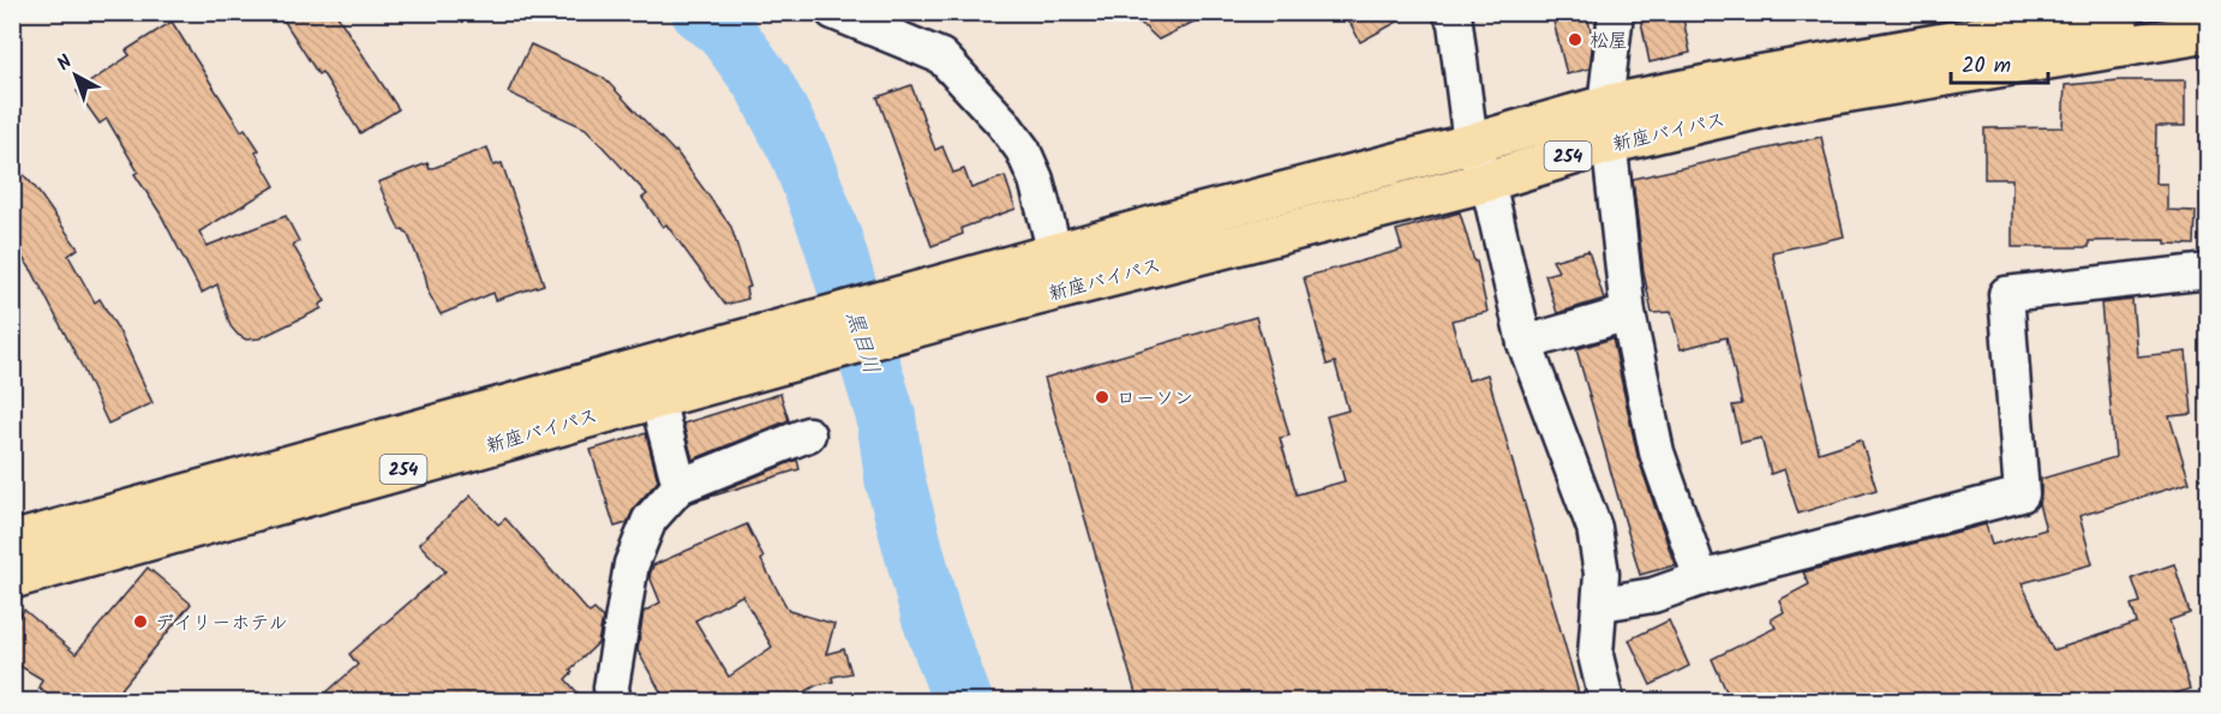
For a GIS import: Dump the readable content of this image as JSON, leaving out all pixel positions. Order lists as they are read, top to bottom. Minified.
{"streets":{"highway":["新座バイパス","254"]},"water":["黒目川"],"places":["松屋","ローソン","デイリーホテル"],"scale_bar":"20 m","north":"top left"}
